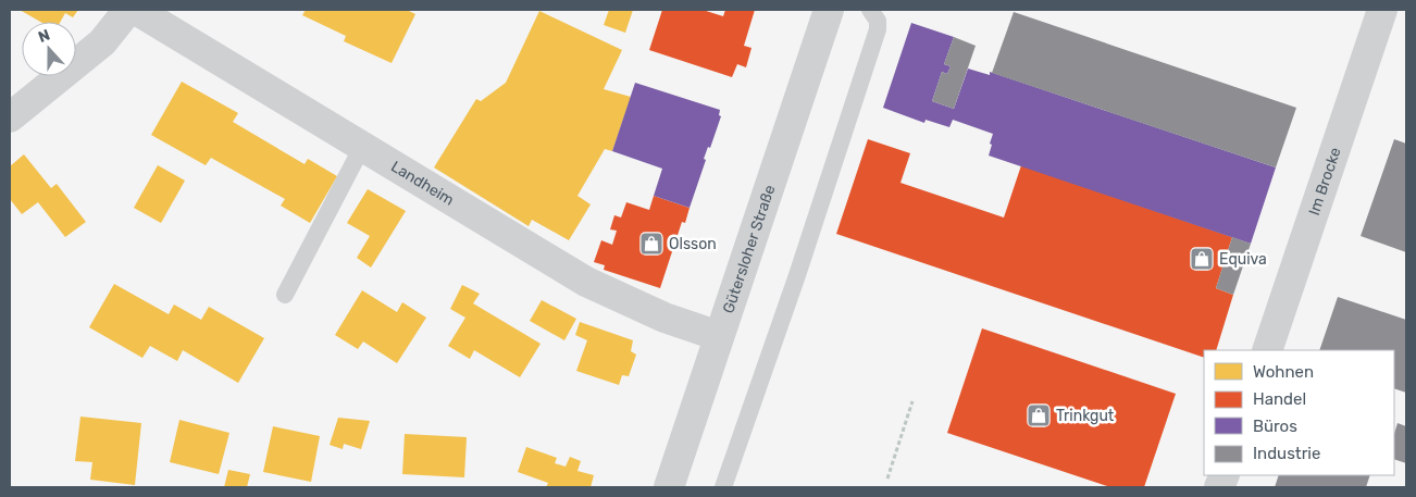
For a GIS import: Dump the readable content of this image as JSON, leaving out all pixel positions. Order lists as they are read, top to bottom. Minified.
{"streets":{"street":["Im Brocke","Landheim","Gütersloher Straße"]},"crossings":[["Landheim","Gütersloher Straße"]],"places":{"shop":["Olsson","Equiva","Trinkgut"]},"legend":["Wohnen","Handel","Büros","Industrie"],"north":"top"}
